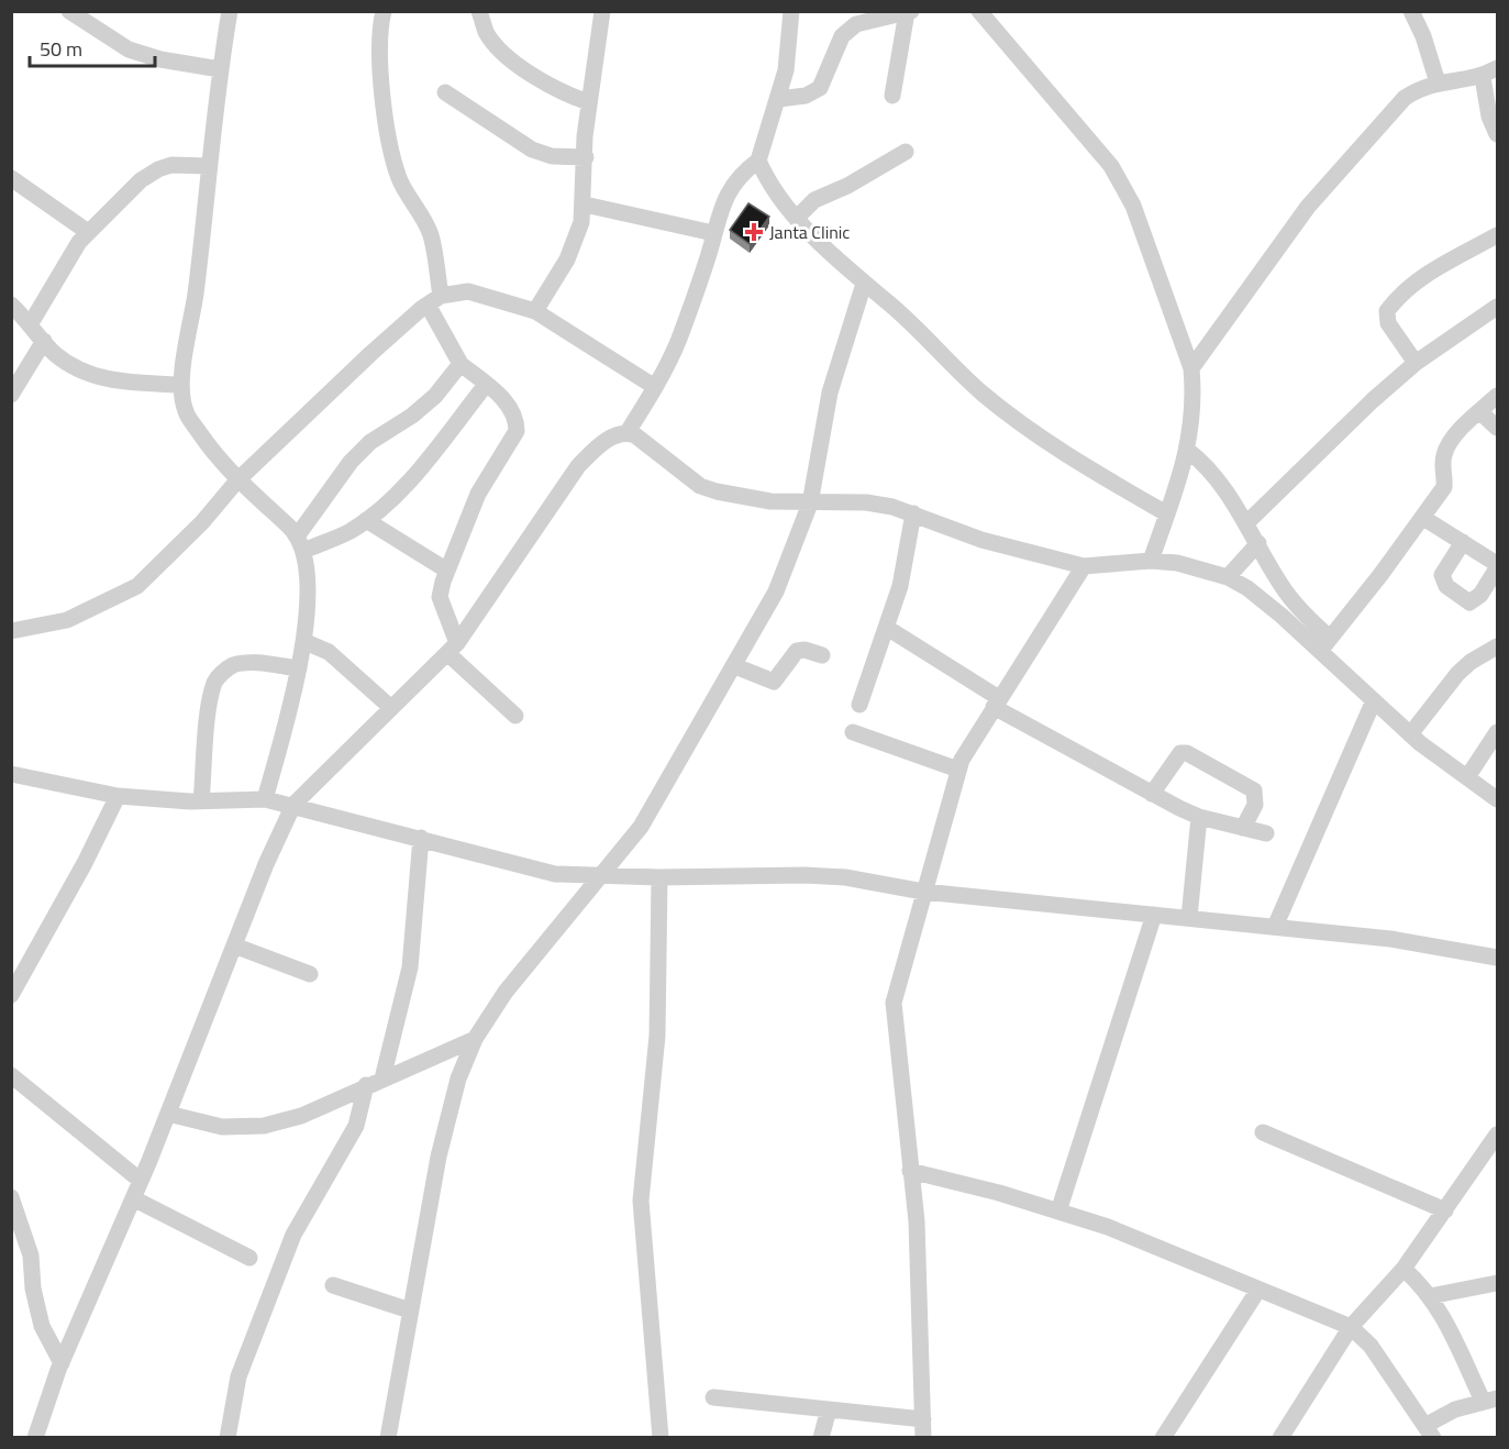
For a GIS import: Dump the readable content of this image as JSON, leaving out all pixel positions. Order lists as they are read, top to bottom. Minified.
{"places":{"health":["Janta Clinic"]},"scale_bar":"50 m"}
